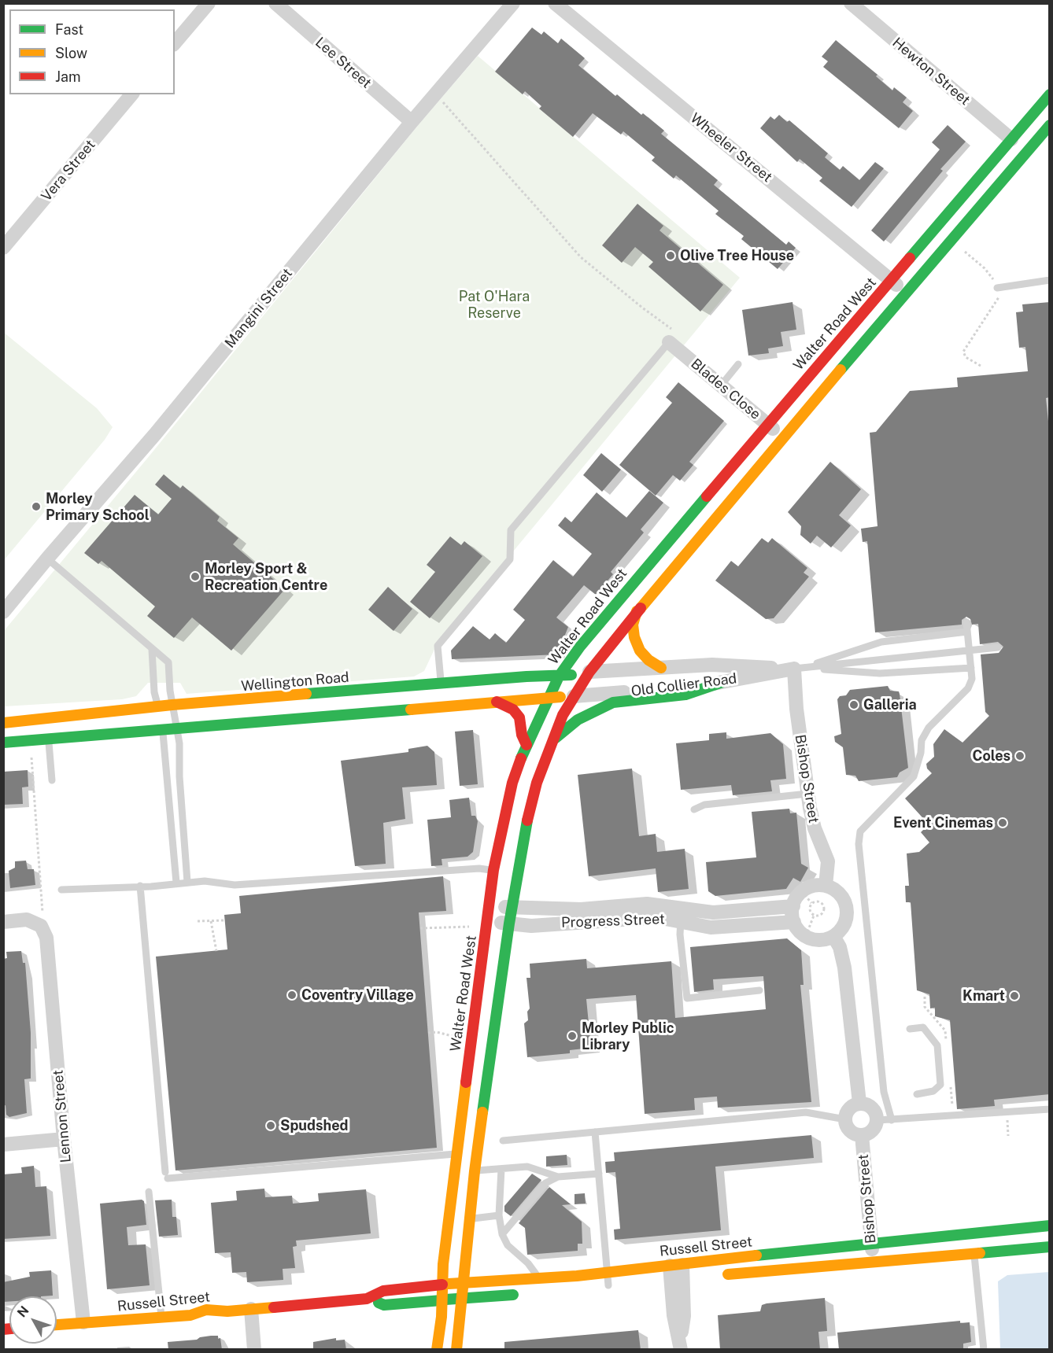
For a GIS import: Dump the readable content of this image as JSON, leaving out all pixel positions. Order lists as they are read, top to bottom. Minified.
{"streets":{"main road":["Walter Road West","Wellington Road","Russell Street"],"street":["Lee Street","Hewton Street","Wheeler Street","Vera Street","Mangini Street","Blades Close","Old Collier Road","Bishop Street","Progress Street","Lennon Street"]},"crossings":[["Lee Street","Mangini Street"],["Hewton Street","Walter Road West"],["Wheeler Street","Walter Road West"],["Walter Road West","Blades Close"],["Walter Road West","Wellington Road"],["Walter Road West","Old Collier Road"],["Walter Road West","Progress Street"],["Walter Road West","Russell Street"],["Wellington Road","Old Collier Road"],["Old Collier Road","Bishop Street"],["Bishop Street","Russell Street"],["Lennon Street","Russell Street"]],"parks":["Pat O'Hara Reserve"],"places":["Olive Tree House","Morley Primary School","Morley Sport & Recreation Centre","Galleria","Coles","Event Cinemas","Coventry Village","Kmart","Morley Public Library","Spudshed"],"legend":["Fast","Slow","Jam"],"north":"top left"}
